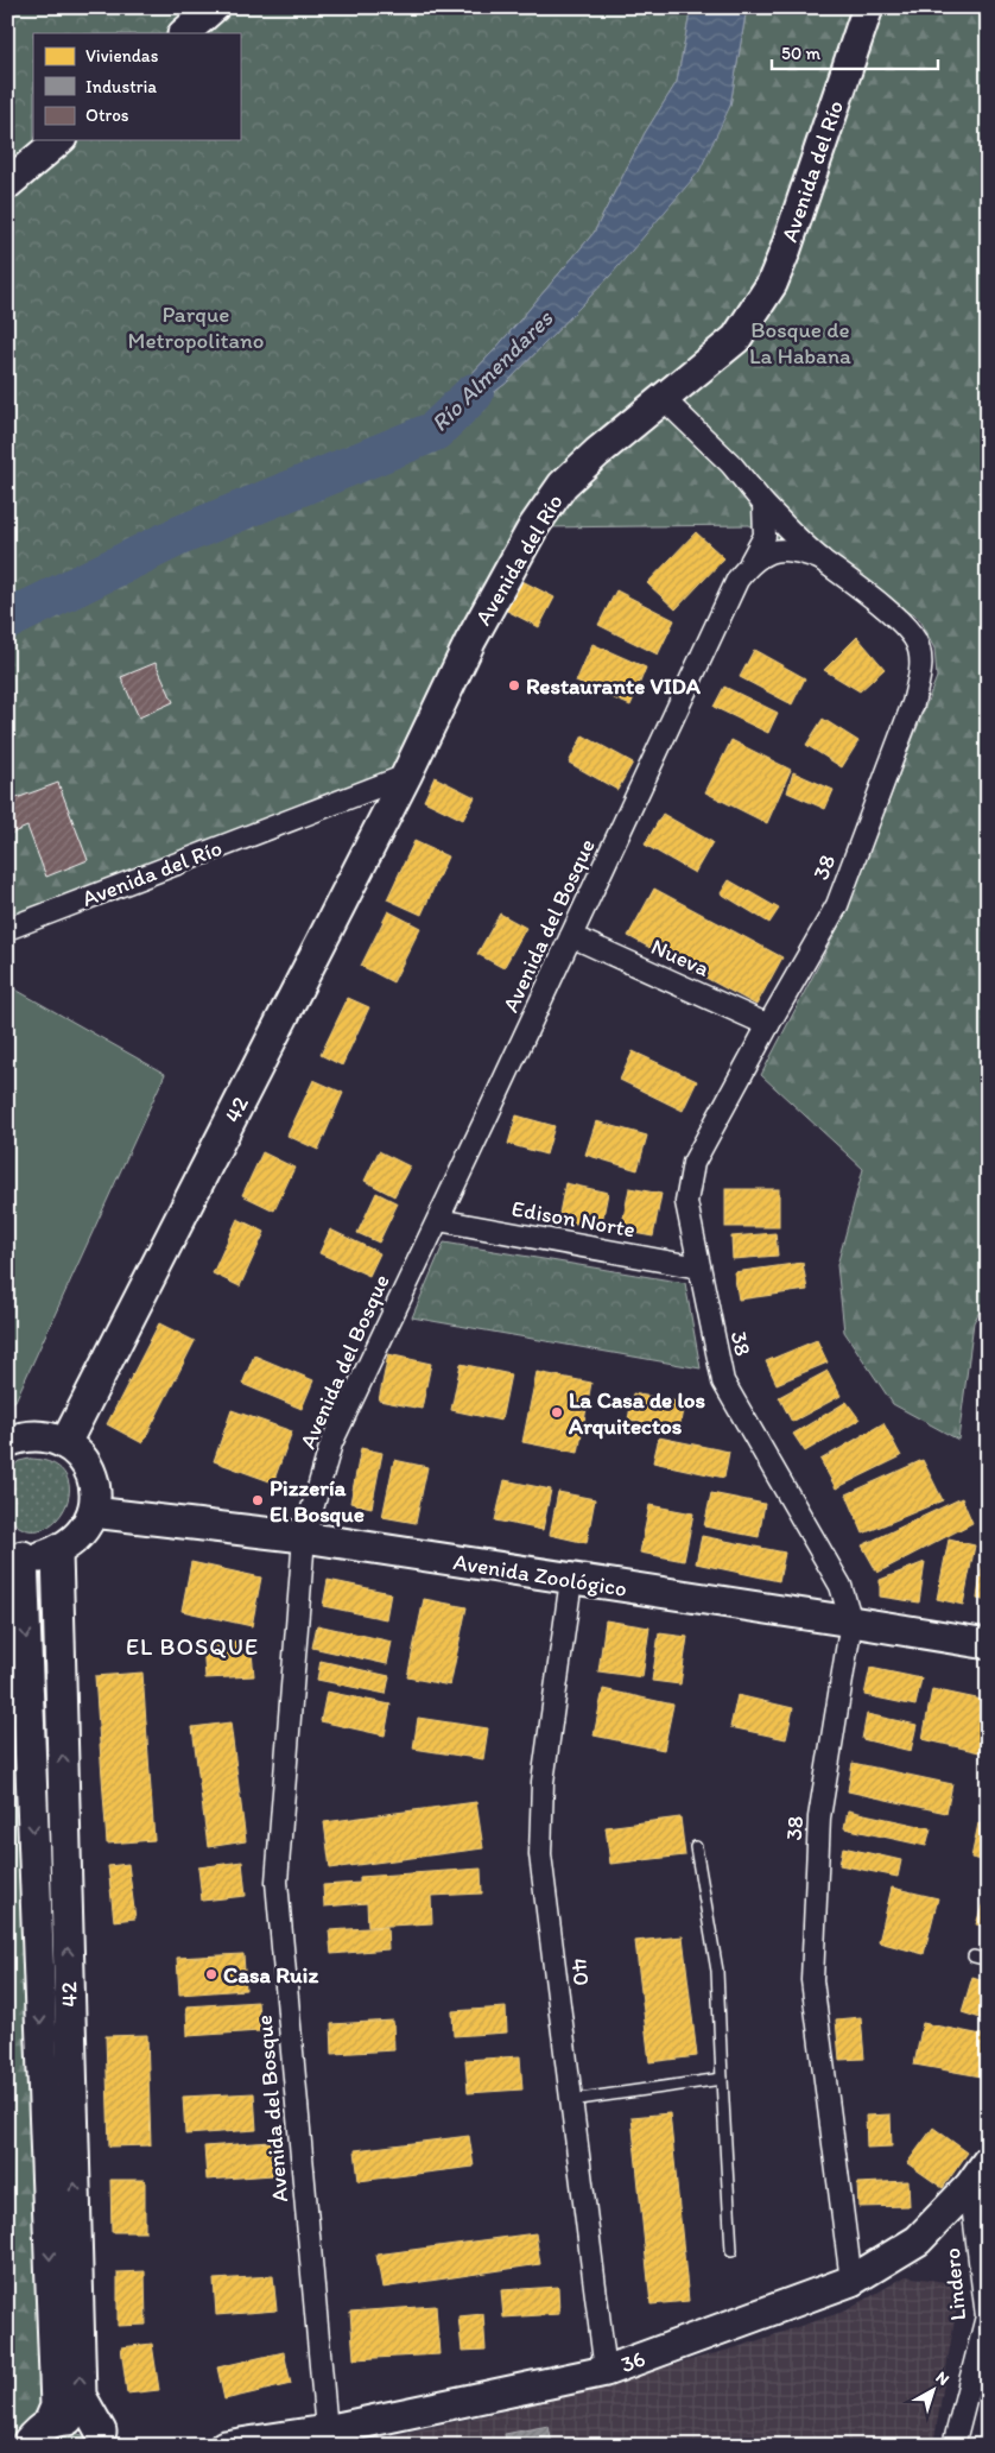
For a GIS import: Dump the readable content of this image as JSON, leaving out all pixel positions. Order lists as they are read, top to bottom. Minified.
{"streets":{"street":["Avenida del Río","38","Avenida del Bosque","Nueva","42","Edison Norte","Avenida Zoológico","40","Lindero","36"]},"crossings":[["Avenida del Río","42"],["38","Avenida del Bosque"],["38","Nueva"],["38","Edison Norte"],["38","Avenida Zoológico"],["38","36"],["Avenida del Bosque","Nueva"],["Avenida del Bosque","Edison Norte"],["Avenida del Bosque","Avenida Zoológico"],["Avenida del Bosque","36"],["Avenida Zoológico","40"],["40","36"],["Lindero","36"]],"districts":["EL BOSQUE"],"water":["Río Almendares"],"parks":["Parque Metropolitano","Bosque de La Habana"],"places":["Restaurante VIDA","La Casa de los Arquitectos","Pizzería El Bosque","Casa Ruiz"],"legend":["Viviendas","Industria","Otros"],"scale_bar":"50 m","north":"top right"}
